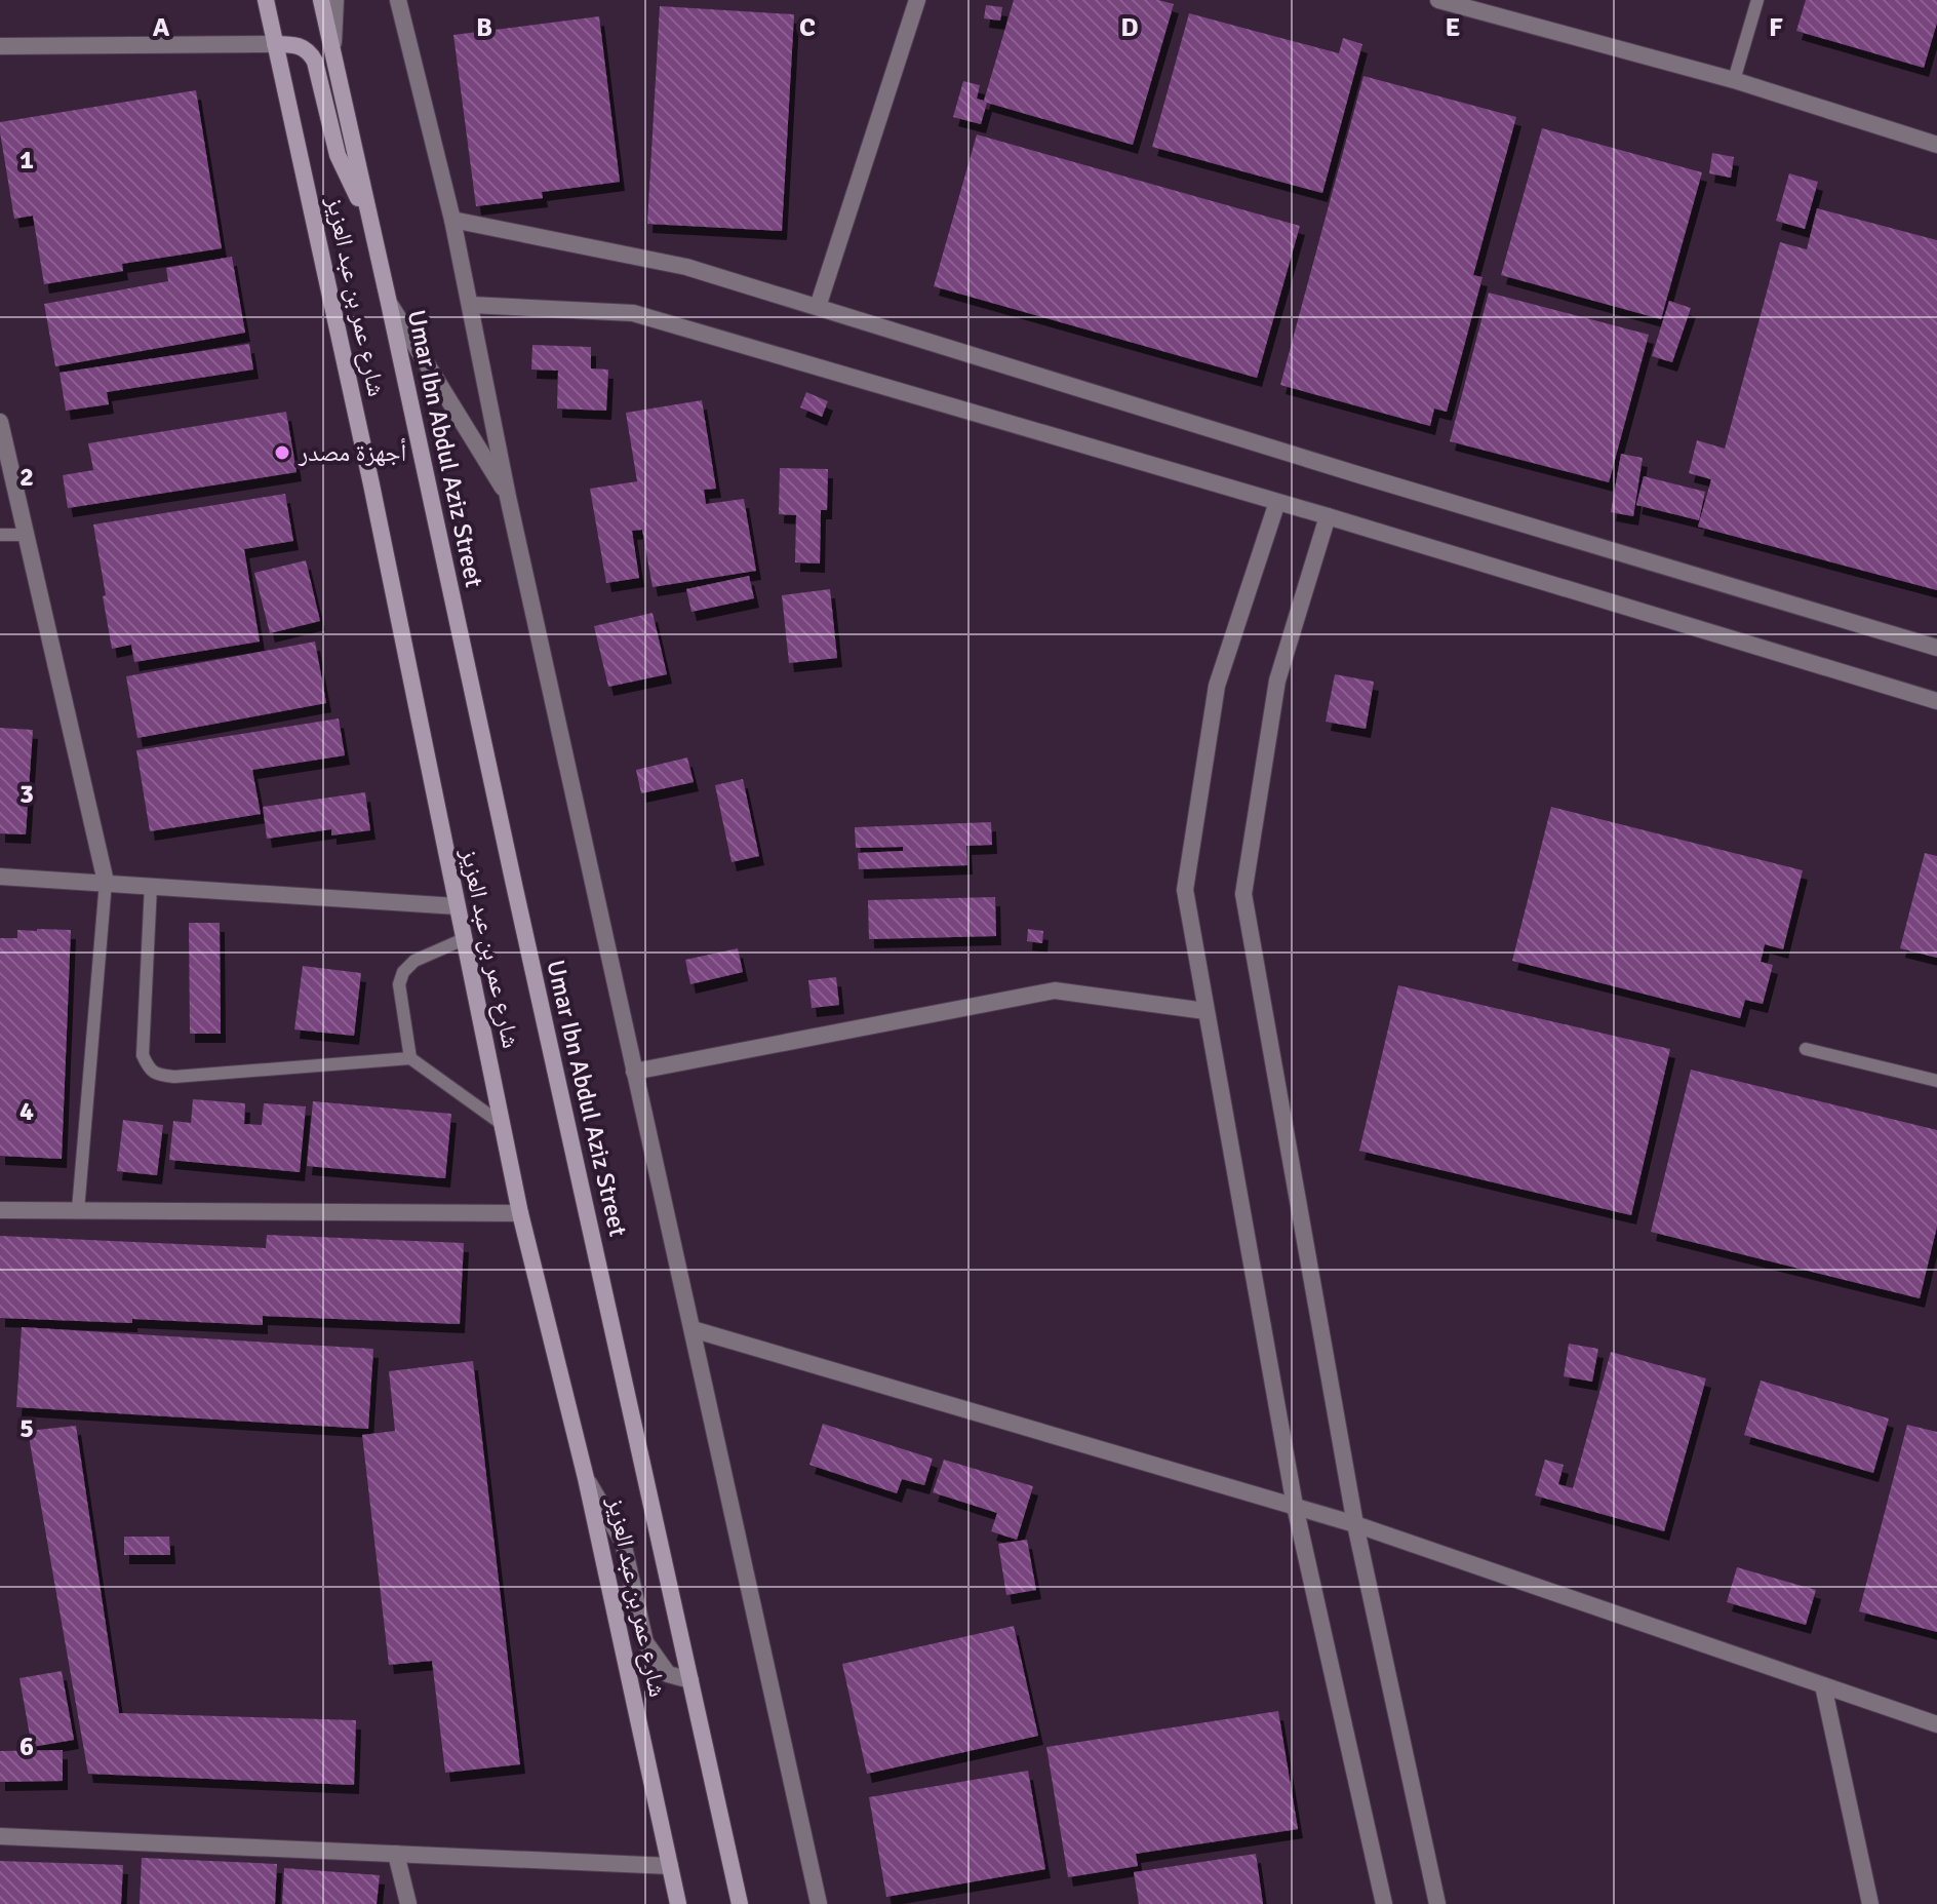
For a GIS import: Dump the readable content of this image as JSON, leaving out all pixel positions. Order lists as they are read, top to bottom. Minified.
{"streets":{"main road":["شارع عمر بن عبد العزيز","Umar Ibn Abdul Aziz Street"]},"crossings":[["شارع عمر بن عبد العزيز","Umar Ibn Abdul Aziz Street"]],"places":["أجهزة مصدر"],"grid":{"columns":["A","B","C","D","E","F"],"rows":["1","2","3","4","5","6"]}}
